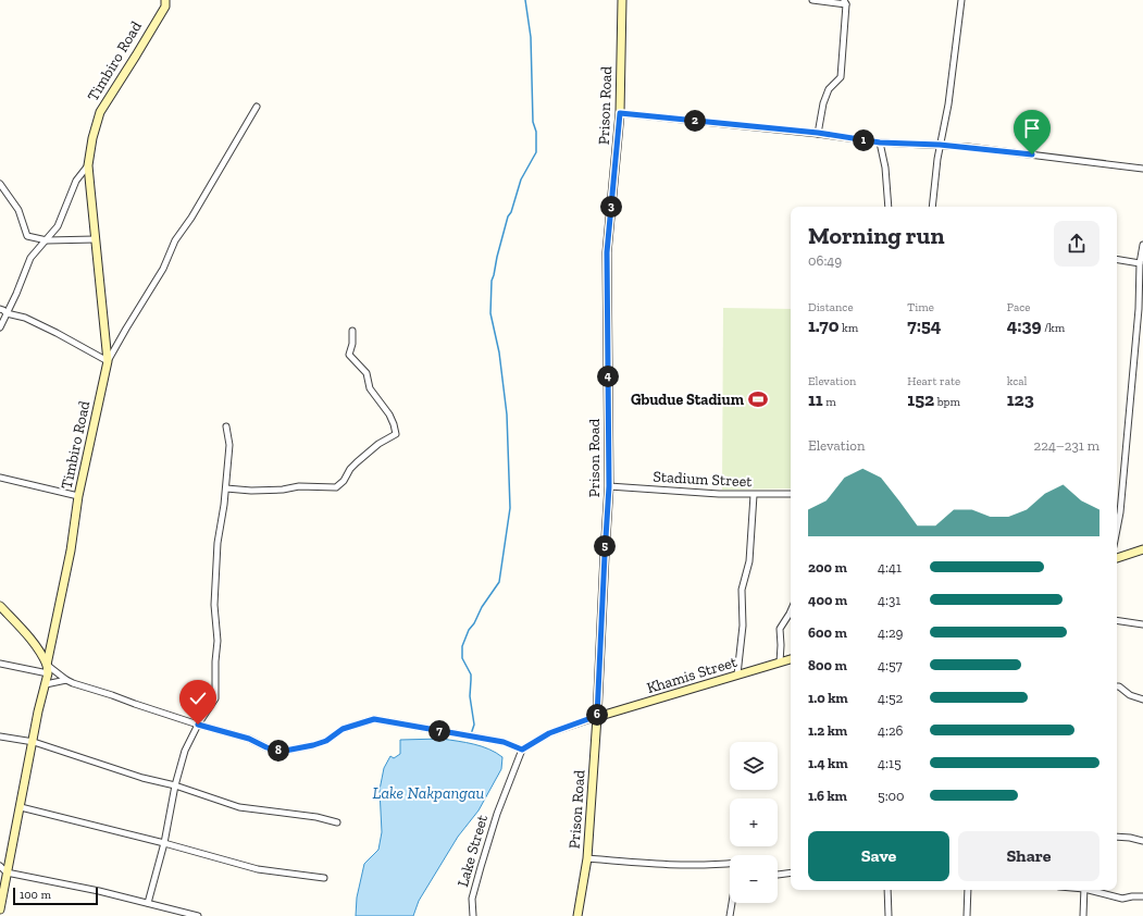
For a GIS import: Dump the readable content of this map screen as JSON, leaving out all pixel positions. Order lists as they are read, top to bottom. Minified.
{"streets":{"street":["Timbiro Road","Prison Road","Stadium Street","Khamis Street","Lake Street"]},"crossings":[["Prison Road","Stadium Street"],["Prison Road","Khamis Street"]],"water":["Lake Nakpangau"],"places":{"sports":["Gbudue Stadium"]},"scale_bar":"100 m","page":{"pins":["2","1","3","4","5","6","7","8"],"heading":["Morning run","06:49"],"stats":[["Distance","1.70 km"],["Time","7:54"],["Pace","4:39 /km"],["Elevation","11 m"],["Heart rate","152 bpm"],["kcal","123"]],"chart":["Elevation","224–231 m"],"list":[{"name":"200 m","note":"4:41"},{"name":"400 m","note":"4:31"},{"name":"600 m","note":"4:29"},{"name":"800 m","note":"4:57"},{"name":"1.0 km","note":"4:52"},{"name":"1.2 km","note":"4:26"},{"name":"1.4 km","note":"4:15"},{"name":"1.6 km","note":"5:00"}],"map_buttons":["+","−"],"buttons":["Save","Share"],"scale":"100 m"}}
